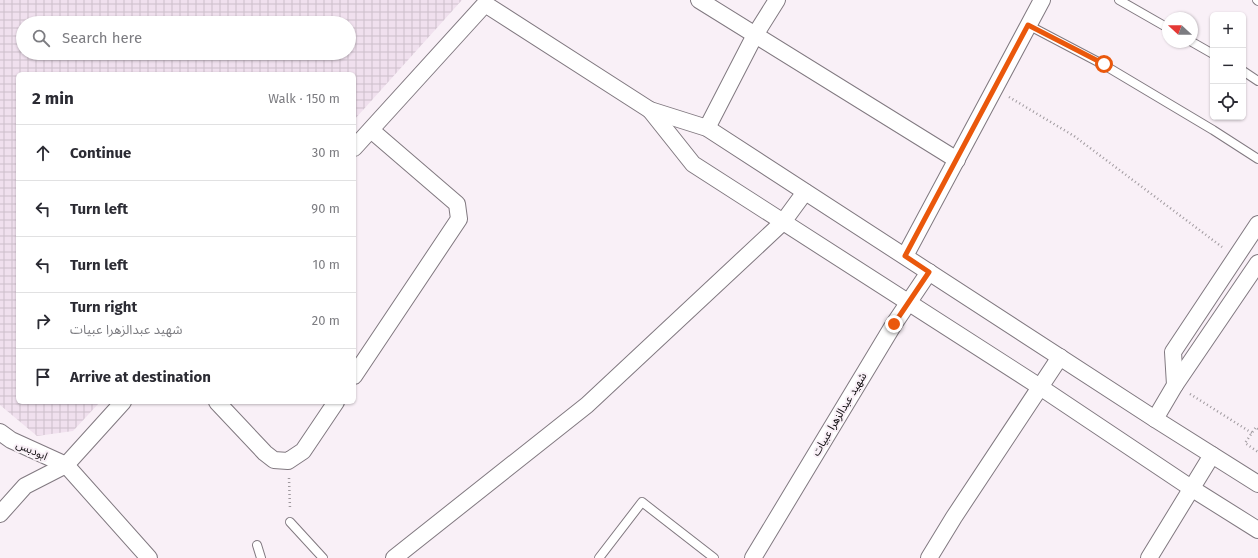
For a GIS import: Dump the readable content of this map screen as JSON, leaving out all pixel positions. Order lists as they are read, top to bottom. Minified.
{"streets":{"street":["شهید عبدالزهرا عبیات","ابودبس"]},"north":"left","page":{"map_buttons":["+","−"],"search":"Search here","heading":["2 min","Walk · 150 m"],"list":[["Continue","30 m"],["Turn left","90 m"],["Turn left","10 m"],["Turn right","شهید عبدالزهرا عبیات","20 m"],"Arrive at destination"]}}
